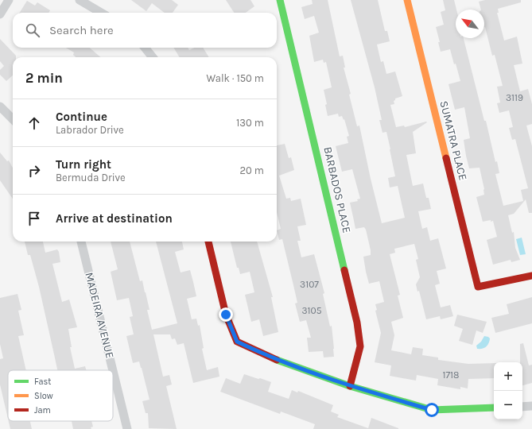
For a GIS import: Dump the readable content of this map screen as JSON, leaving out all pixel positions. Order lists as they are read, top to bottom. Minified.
{"streets":{"street":["SUMATRA PLACE","BARBADOS PLACE","MADEIRA AVENUE"]},"house_numbers":["3119","3107","3105","1718"],"legend":["Fast","Slow","Jam"],"north":"top left","page":{"search":"Search here","heading":["2 min","Walk · 150 m"],"list":[["Continue","Labrador Drive","130 m"],["Turn right","Bermuda Drive","20 m"],"Arrive at destination"],"map_buttons":["+","−"]}}
